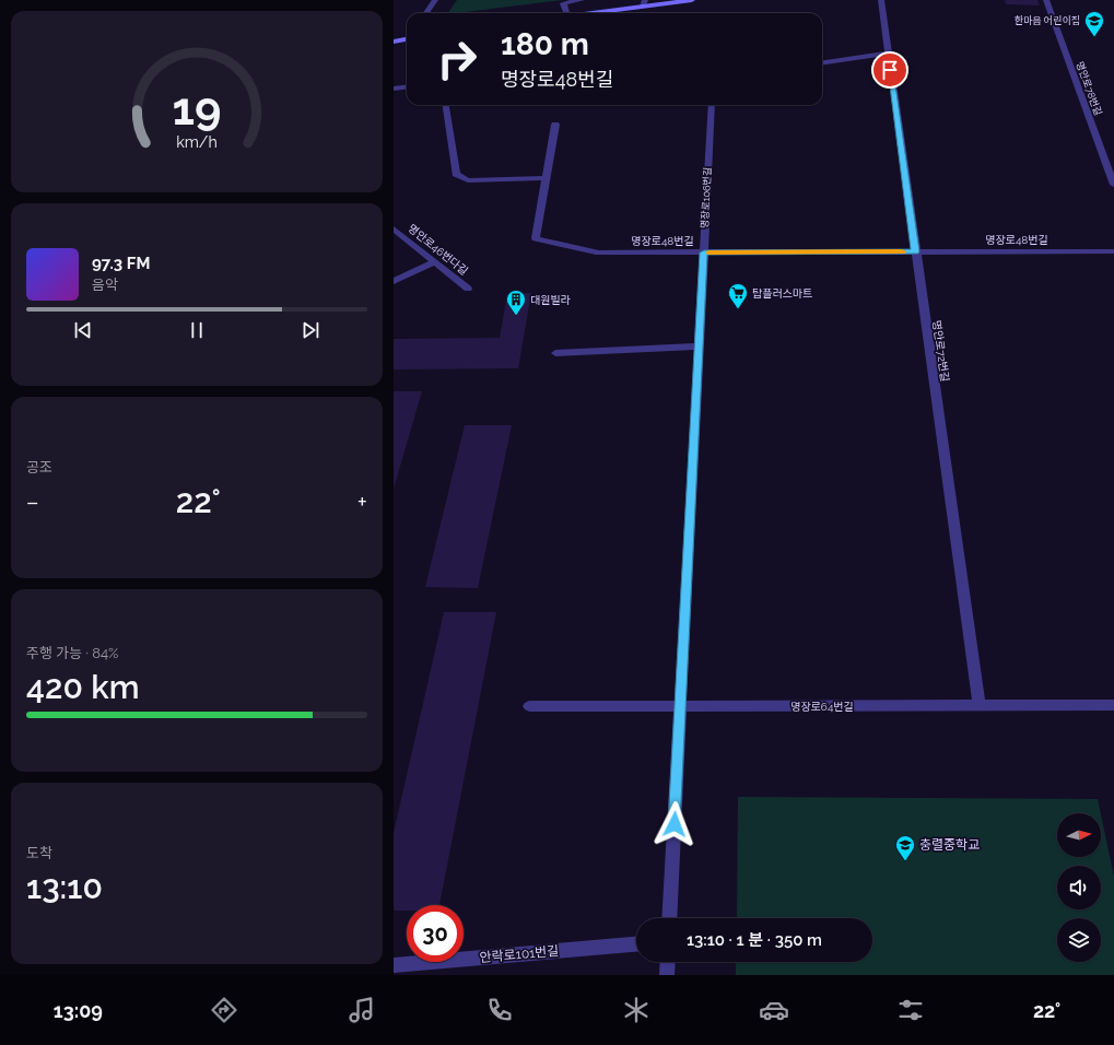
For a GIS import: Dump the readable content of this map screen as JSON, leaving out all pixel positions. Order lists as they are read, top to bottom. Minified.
{"streets":{"street":["명안로78번길","명장로106번길","명장로48번길","명안로46번다길","명안로72번길","명장로64번길","안락로101번길"]},"crossings":[["명장로106번길","명장로48번길"],["명장로106번길","명장로64번길"],["명장로48번길","명안로72번길"],["명안로72번길","명장로64번길"]],"places":{"school or university":["한마음 어린이집","충렬중학교"],"supermarket":["탑플러스마트"],"building":["대원빌라"]},"north":"right","page":{"turn":["180 m","명장로48번길"],"song":["97.3 FM","음악"],"tile":["공조",["주행 가능 · 84%","420 km"],["도착","13:10"]],"heat":["−","22°","+"],"limit":"30","trip":"13:10 · 1 분 · 350 m","tabs":["13:09","22°"],"gauge":["19","km/h"]}}
